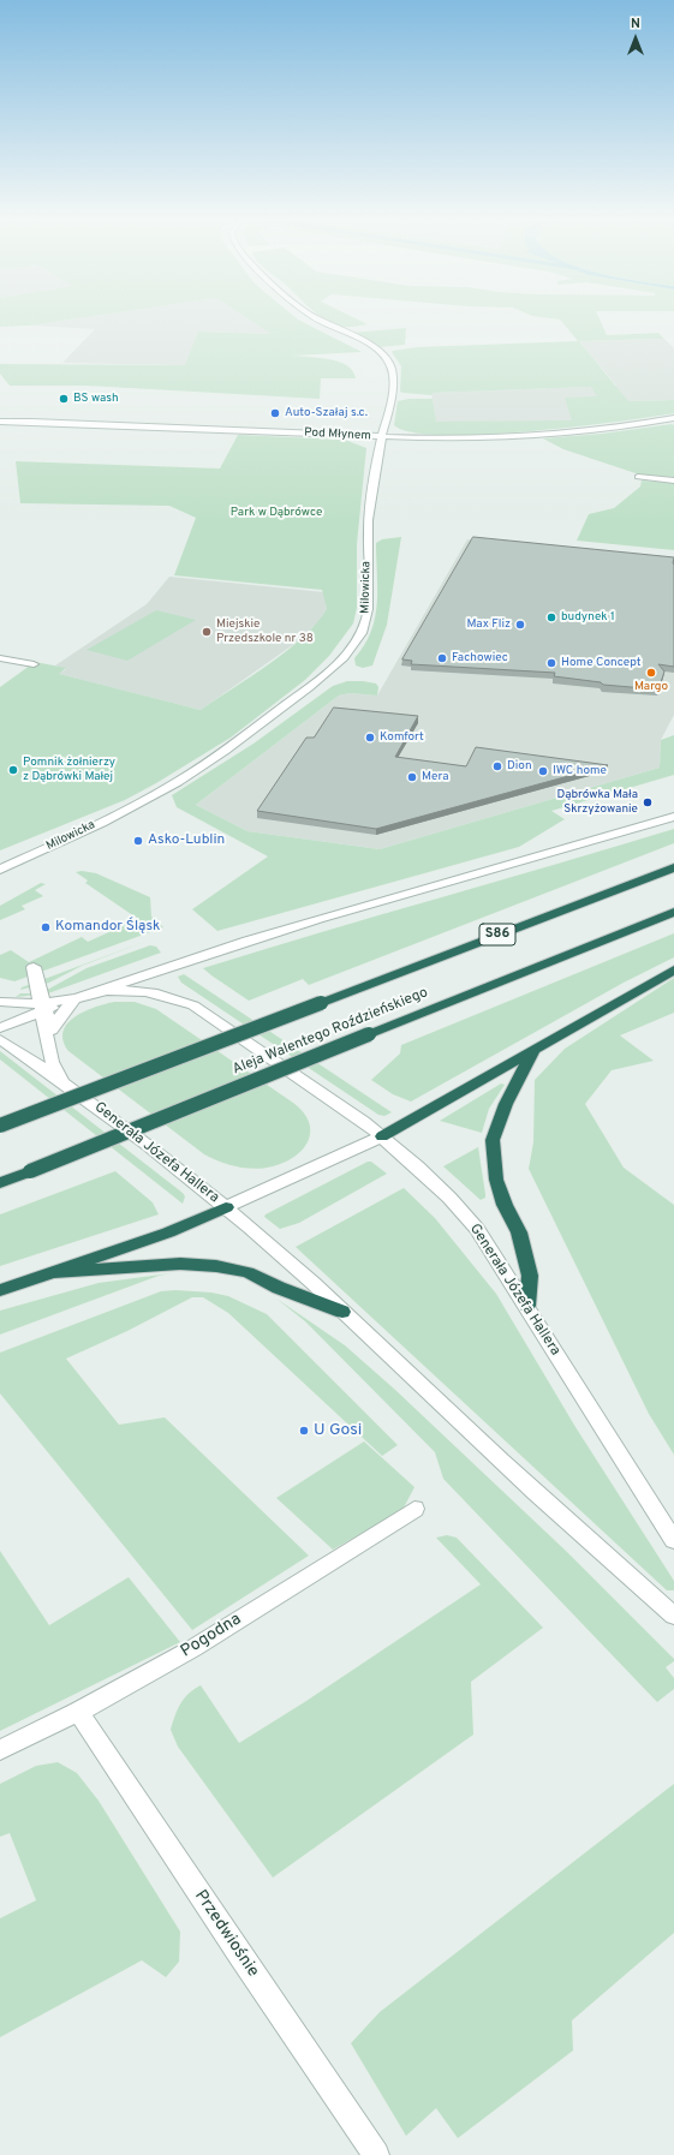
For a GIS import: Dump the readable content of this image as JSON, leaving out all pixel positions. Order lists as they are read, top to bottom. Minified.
{"streets":{"highway":["S86","Aleja Walentego Roździeńskiego"],"street":["Pod Młynem","Milowicka","Generała Józefa Hallera","Pogodna","Przedwiośnie"]},"crossings":[["Pod Młynem","Milowicka"],["Pogodna","Przedwiośnie"]],"parks":["Park w Dąbrówce"],"places":["BS wash","Auto-Szałaj s.c.","budynek 1","Max Fliz","Miejskie Przedszkole nr 38","Fachowiec","Home Concept","Margo","Komfort","Dion","Pomnik żołnierzy z Dąbrówki Małej","IWC home","Mera","Dąbrówka Mała Skrzyżowanie","Asko-Lublin","Komandor Śląsk","U Gosi"],"north":"top"}
